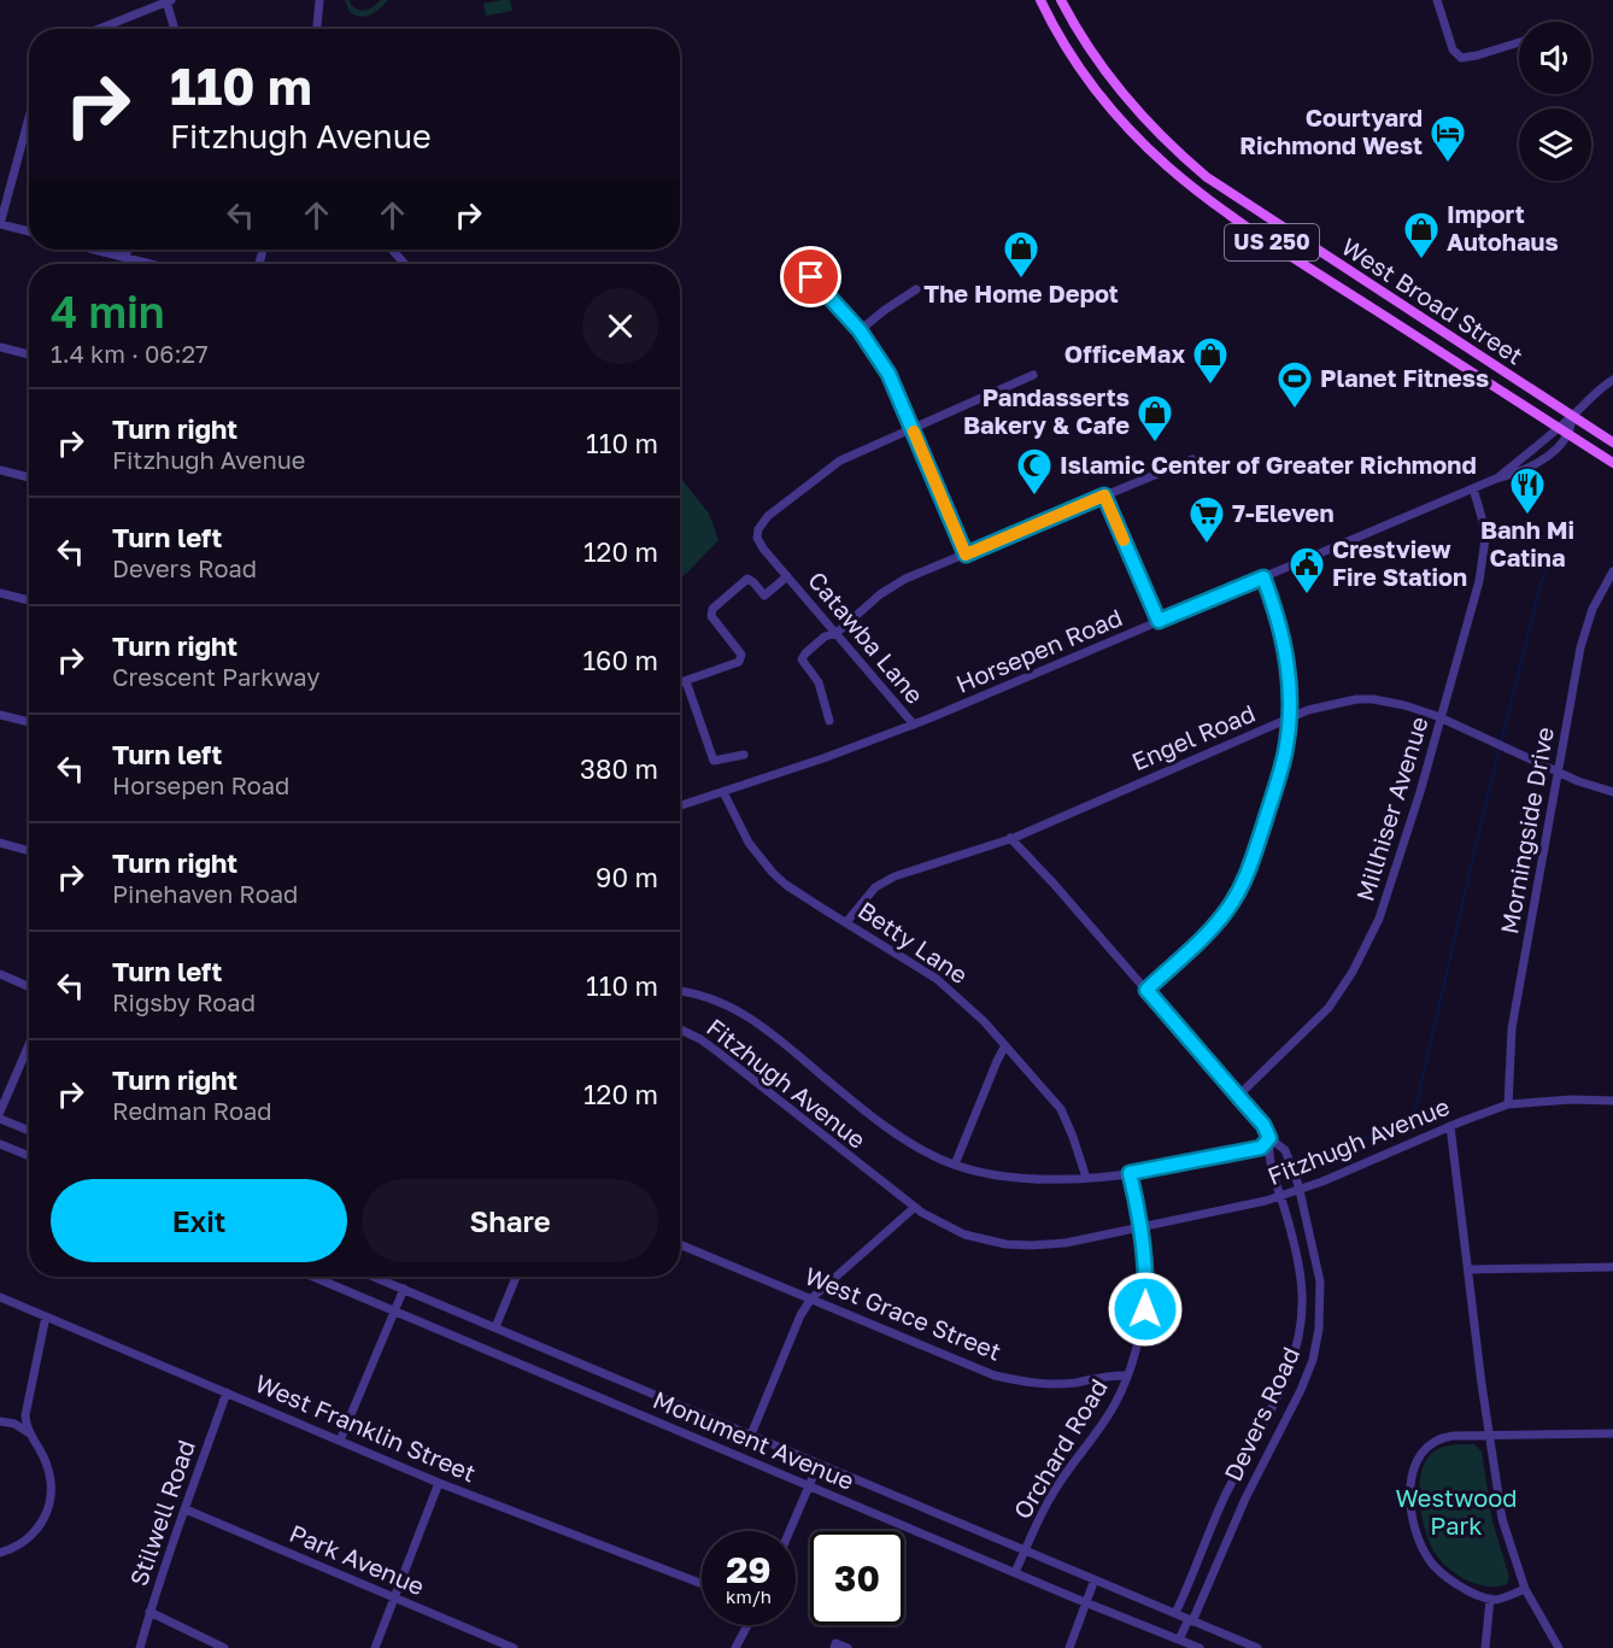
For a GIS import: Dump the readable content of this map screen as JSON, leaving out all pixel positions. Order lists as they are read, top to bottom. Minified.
{"streets":{"main road":["US 250","West Broad Street"],"street":["Catawba Lane","Horsepen Road","Engel Road","Millhiser Avenue","Morningside Drive","Betty Lane","Fitzhugh Avenue","West Grace Street","Devers Road","West Franklin Street","Monument Avenue","Orchard Road","Stilwell Road","Park Avenue"]},"crossings":[["West Broad Street","Horsepen Road"],["Catawba Lane","Horsepen Road"],["Horsepen Road","Millhiser Avenue"],["Horsepen Road","Betty Lane"],["Engel Road","Millhiser Avenue"],["Engel Road","Morningside Drive"],["Engel Road","Betty Lane"],["Engel Road","Devers Road"],["Millhiser Avenue","Devers Road"],["Morningside Drive","Fitzhugh Avenue"],["Betty Lane","Fitzhugh Avenue"],["Fitzhugh Avenue","Devers Road"],["Fitzhugh Avenue","Orchard Road"],["West Grace Street","Orchard Road"],["Devers Road","Monument Avenue"],["West Franklin Street","Stilwell Road"],["Monument Avenue","Orchard Road"],["Stilwell Road","Park Avenue"]],"parks":["Westwood Park"],"places":{"hotel":["Courtyard Richmond West"],"shop":["Import Autohaus","The Home Depot","OfficeMax","Pandasserts Bakery & Cafe"],"sports":["Planet Fitness"],"mosque":["Islamic Center of Greater Richmond"],"restaurant":["Banh Mi Catina"],"supermarket":["7-Eleven"],"public building":["Crestview Fire Station"]},"page":{"turn":["110 m","Fitzhugh Avenue"],"heading":["4 min","1.4 km · 06:27"],"list":[{"name":"Turn right","note":"Fitzhugh Avenue","value":"110 m"},{"name":"Turn left","note":"Devers Road","value":"120 m"},{"name":"Turn right","note":"Crescent Parkway","value":"160 m"},{"name":"Turn left","note":"Horsepen Road","value":"380 m"},{"name":"Turn right","note":"Pinehaven Road","value":"90 m"},{"name":"Turn left","note":"Rigsby Road","value":"110 m"},{"name":"Turn right","note":"Redman Road","value":"120 m"}],"buttons":["Exit","Share"],"speed":"29 km/h","limit":"30"}}
